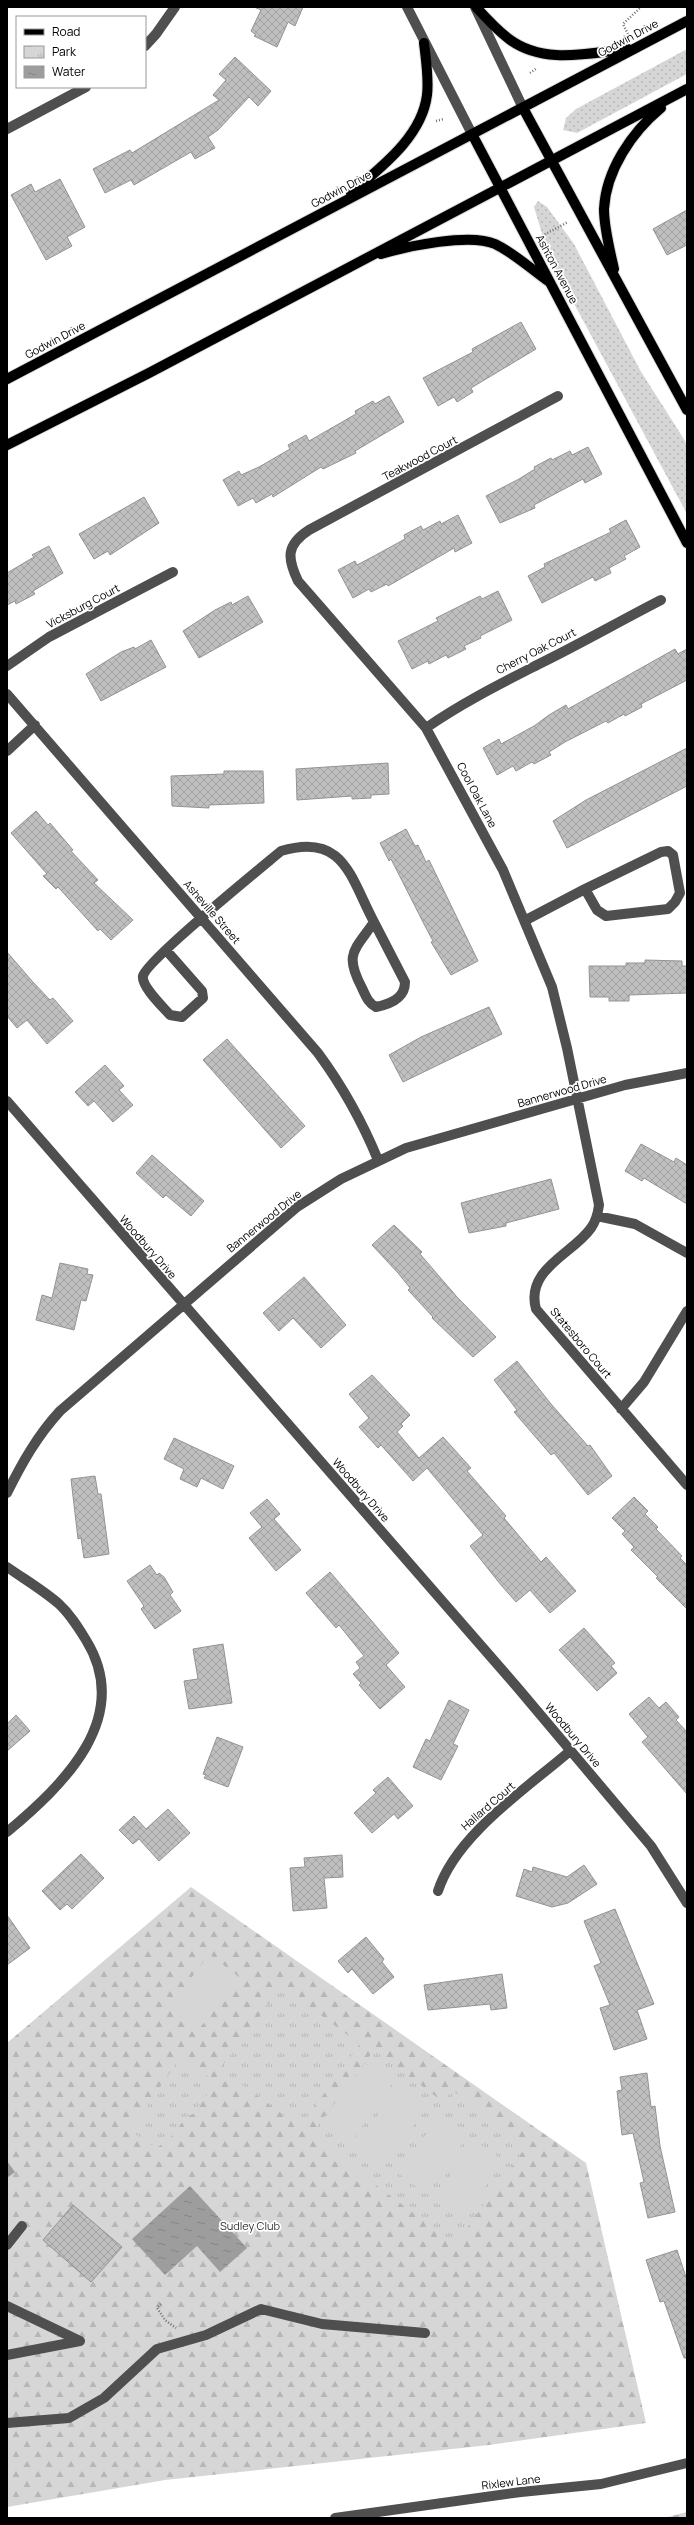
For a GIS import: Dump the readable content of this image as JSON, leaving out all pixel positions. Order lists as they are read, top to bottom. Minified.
{"streets":{"main road":["Godwin Drive","Ashton Avenue"],"street":["Teakwood Court","Vicksburg Court","Cherry Oak Court","Cool Oak Lane","Asheville Street","Bannerwood Drive","Woodbury Drive","Statesboro Court","Hallard Court","Rixlew Lane"]},"crossings":[["Godwin Drive","Ashton Avenue"],["Teakwood Court","Cool Oak Lane"],["Cherry Oak Court","Cool Oak Lane"],["Cool Oak Lane","Bannerwood Drive"],["Asheville Street","Bannerwood Drive"],["Bannerwood Drive","Woodbury Drive"],["Woodbury Drive","Hallard Court"]],"parks":["Sudley Club"],"legend":["Road","Park","Water"]}
